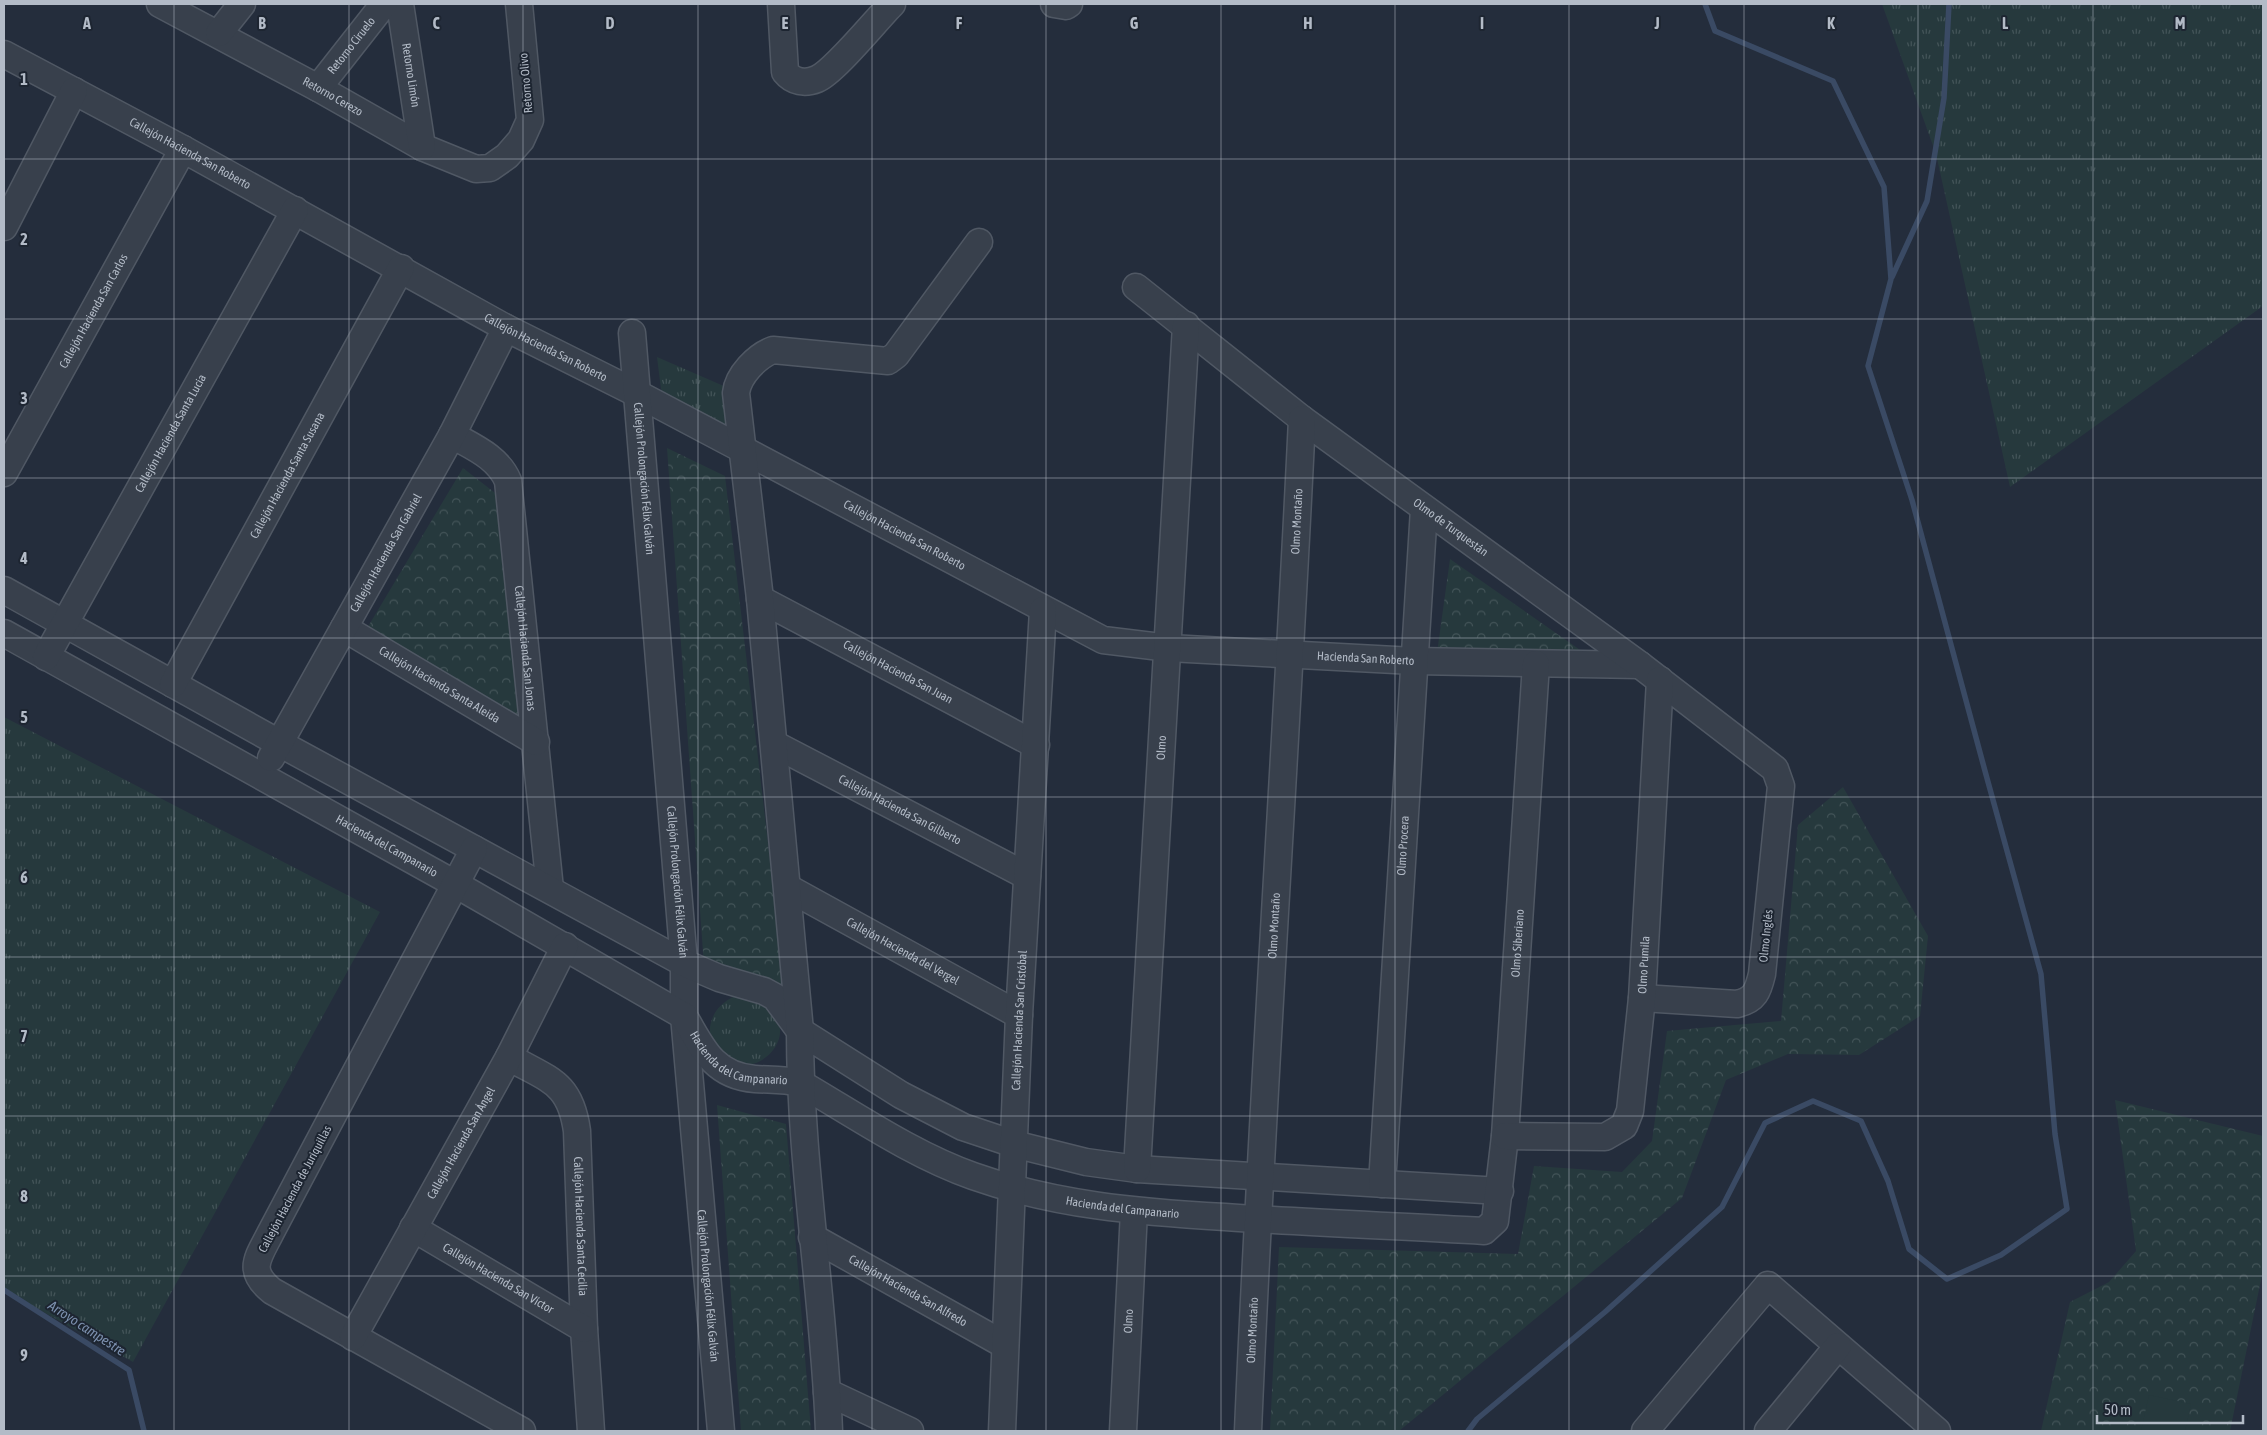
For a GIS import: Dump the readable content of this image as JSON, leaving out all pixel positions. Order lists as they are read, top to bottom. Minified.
{"streets":{"street":["Retorno Ciruelo","Retorno Limón","Retorno Olivo","Retorno Cerezo","Callejón Hacienda San Roberto","Callejón Hacienda San Carlos","Callejón Hacienda Santa Lucia","Callejón Hacienda Santa Susana","Callejón Prolongación Félix Galván","Olmo Montaño","Olmo de Turquestán","Callejón Hacienda San Gabriel","Callejón Hacienda San Jonas","Hacienda San Roberto","Callejón Hacienda San Juan","Callejón Hacienda Santa Aleida","Olmo","Callejón Hacienda San Gilberto","Hacienda del Campanario","Olmo Procera","Olmo Inglés","Olmo Siberiano","Callejón Hacienda del Vergel","Olmo Pumila","Callejón Hacienda San Cristóbal","Callejón Hacienda San Ángel","Callejón Hacienda de Juriquillas","Callejón Hacienda Santa Cecilia","Callejón Hacienda San Víctor","Callejón Hacienda San Alfredo"]},"crossings":[["Retorno Ciruelo","Retorno Cerezo"],["Retorno Limón","Retorno Cerezo"],["Retorno Olivo","Retorno Cerezo"],["Callejón Hacienda San Roberto","Callejón Hacienda San Carlos"],["Callejón Hacienda San Roberto","Callejón Hacienda Santa Lucia"],["Callejón Hacienda San Roberto","Callejón Hacienda Santa Susana"],["Callejón Hacienda San Roberto","Callejón Prolongación Félix Galván"],["Callejón Hacienda San Roberto","Callejón Hacienda San Gabriel"],["Callejón Hacienda San Roberto","Hacienda San Roberto"],["Callejón Hacienda San Roberto","Callejón Hacienda San Cristóbal"],["Callejón Hacienda Santa Lucia","Hacienda del Campanario"],["Callejón Prolongación Félix Galván","Hacienda del Campanario"],["Olmo Montaño","Olmo de Turquestán"],["Olmo Montaño","Hacienda San Roberto"],["Olmo Montaño","Hacienda del Campanario"],["Olmo de Turquestán","Hacienda San Roberto"],["Olmo de Turquestán","Olmo"],["Olmo de Turquestán","Olmo Procera"],["Olmo de Turquestán","Olmo Inglés"],["Olmo de Turquestán","Olmo Pumila"],["Callejón Hacienda San Gabriel","Callejón Hacienda San Jonas"],["Callejón Hacienda San Gabriel","Callejón Hacienda Santa Aleida"],["Callejón Hacienda San Gabriel","Hacienda del Campanario"],["Callejón Hacienda San Jonas","Callejón Hacienda Santa Aleida"],["Hacienda San Roberto","Olmo"],["Hacienda San Roberto","Olmo Procera"],["Hacienda San Roberto","Olmo Siberiano"],["Hacienda San Roberto","Olmo Pumila"],["Callejón Hacienda San Juan","Callejón Hacienda San Cristóbal"],["Olmo","Hacienda del Campanario"],["Callejón Hacienda San Gilberto","Callejón Hacienda San Cristóbal"],["Hacienda del Campanario","Olmo Siberiano"],["Hacienda del Campanario","Callejón Hacienda San Cristóbal"],["Hacienda del Campanario","Callejón Hacienda San Ángel"],["Hacienda del Campanario","Callejón Hacienda de Juriquillas"],["Olmo Inglés","Olmo Pumila"],["Olmo Siberiano","Olmo Pumila"],["Callejón Hacienda del Vergel","Callejón Hacienda San Cristóbal"],["Callejón Hacienda San Cristóbal","Callejón Hacienda San Alfredo"],["Callejón Hacienda San Ángel","Callejón Hacienda de Juriquillas"],["Callejón Hacienda San Ángel","Callejón Hacienda Santa Cecilia"],["Callejón Hacienda San Ángel","Callejón Hacienda San Víctor"],["Callejón Hacienda Santa Cecilia","Callejón Hacienda San Víctor"]],"water":["Arroyo campestre"],"scale_bar":"50 m","grid":{"columns":["A","B","C","D","E","F","G","H","I","J","K","L","M"],"rows":["1","2","3","4","5","6","7","8","9"]}}
